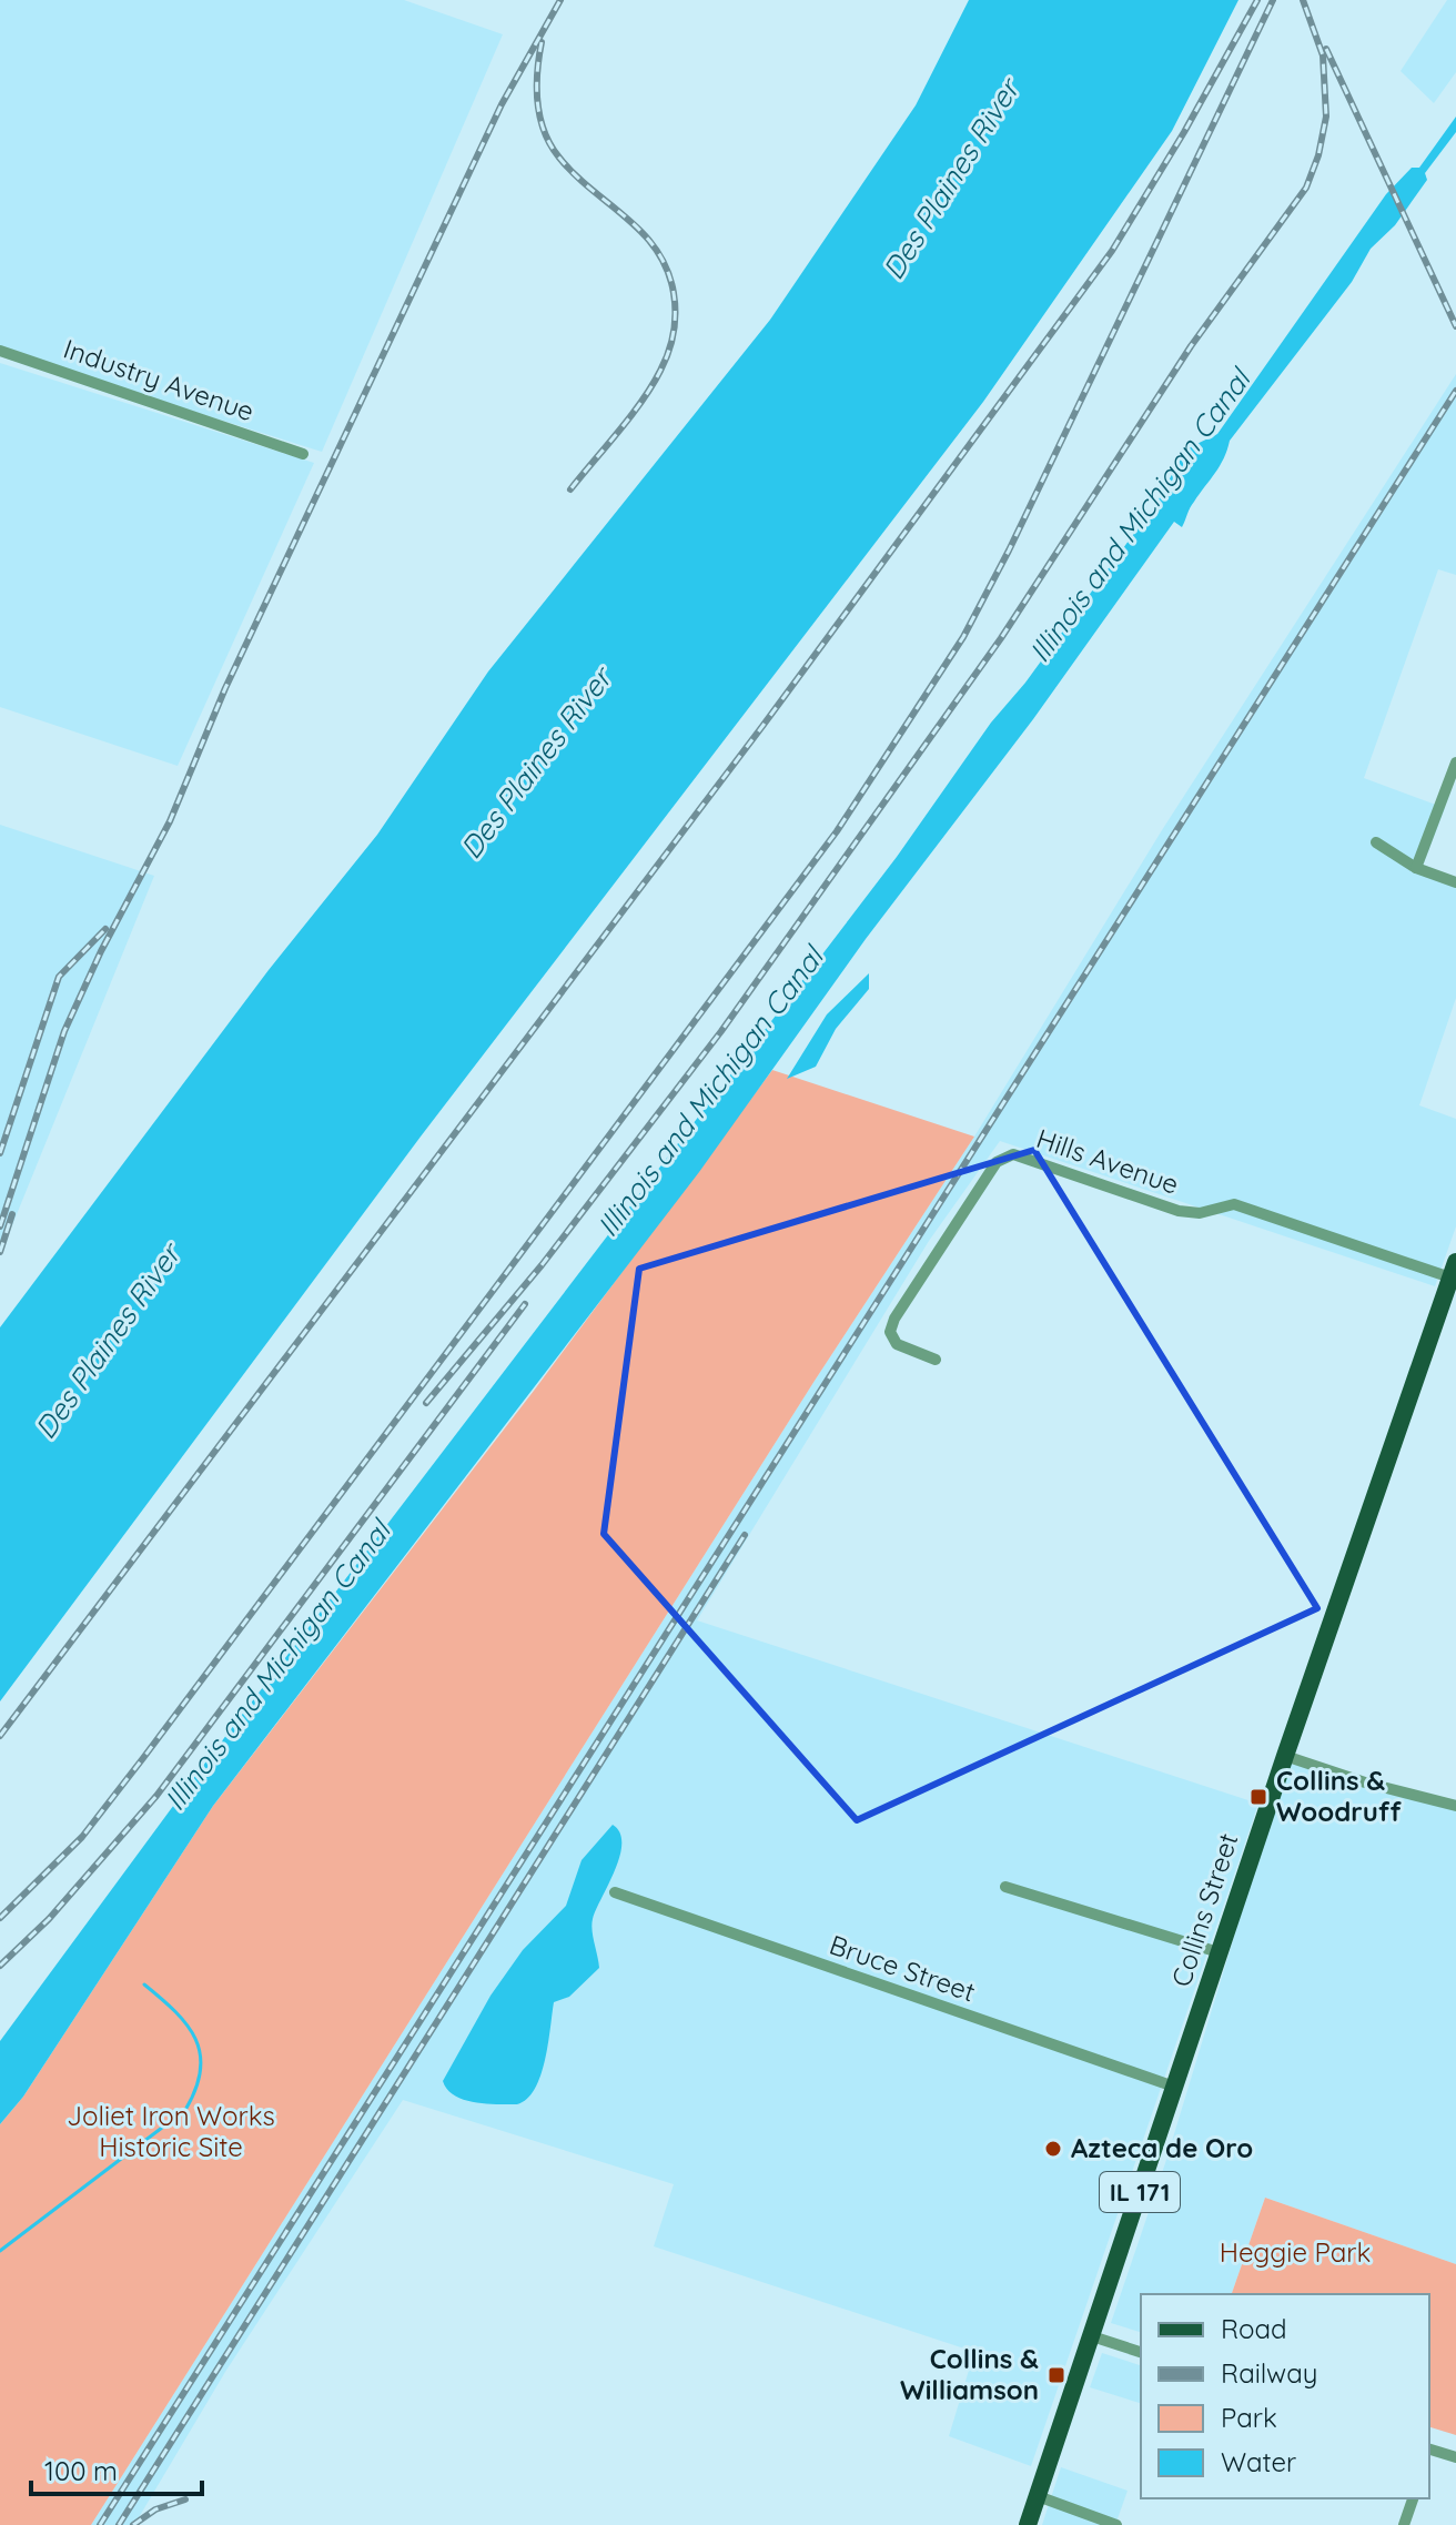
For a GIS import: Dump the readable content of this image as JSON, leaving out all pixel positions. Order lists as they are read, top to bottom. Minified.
{"streets":{"main road":["Collins Street","IL 171"],"street":["Industry Avenue","Hills Avenue","Bruce Street"]},"crossings":[["Hills Avenue","Collins Street"],["Collins Street","Bruce Street"]],"water":["Des Plaines River","Illinois and Michigan Canal"],"parks":["Joliet Iron Works Historic Site","Heggie Park"],"places":{"transit":["Collins & Woodruff","Collins & Williamson"],"other":["Azteca de Oro"]},"legend":["Road","Railway","Park","Water"],"scale_bar":"100 m"}
